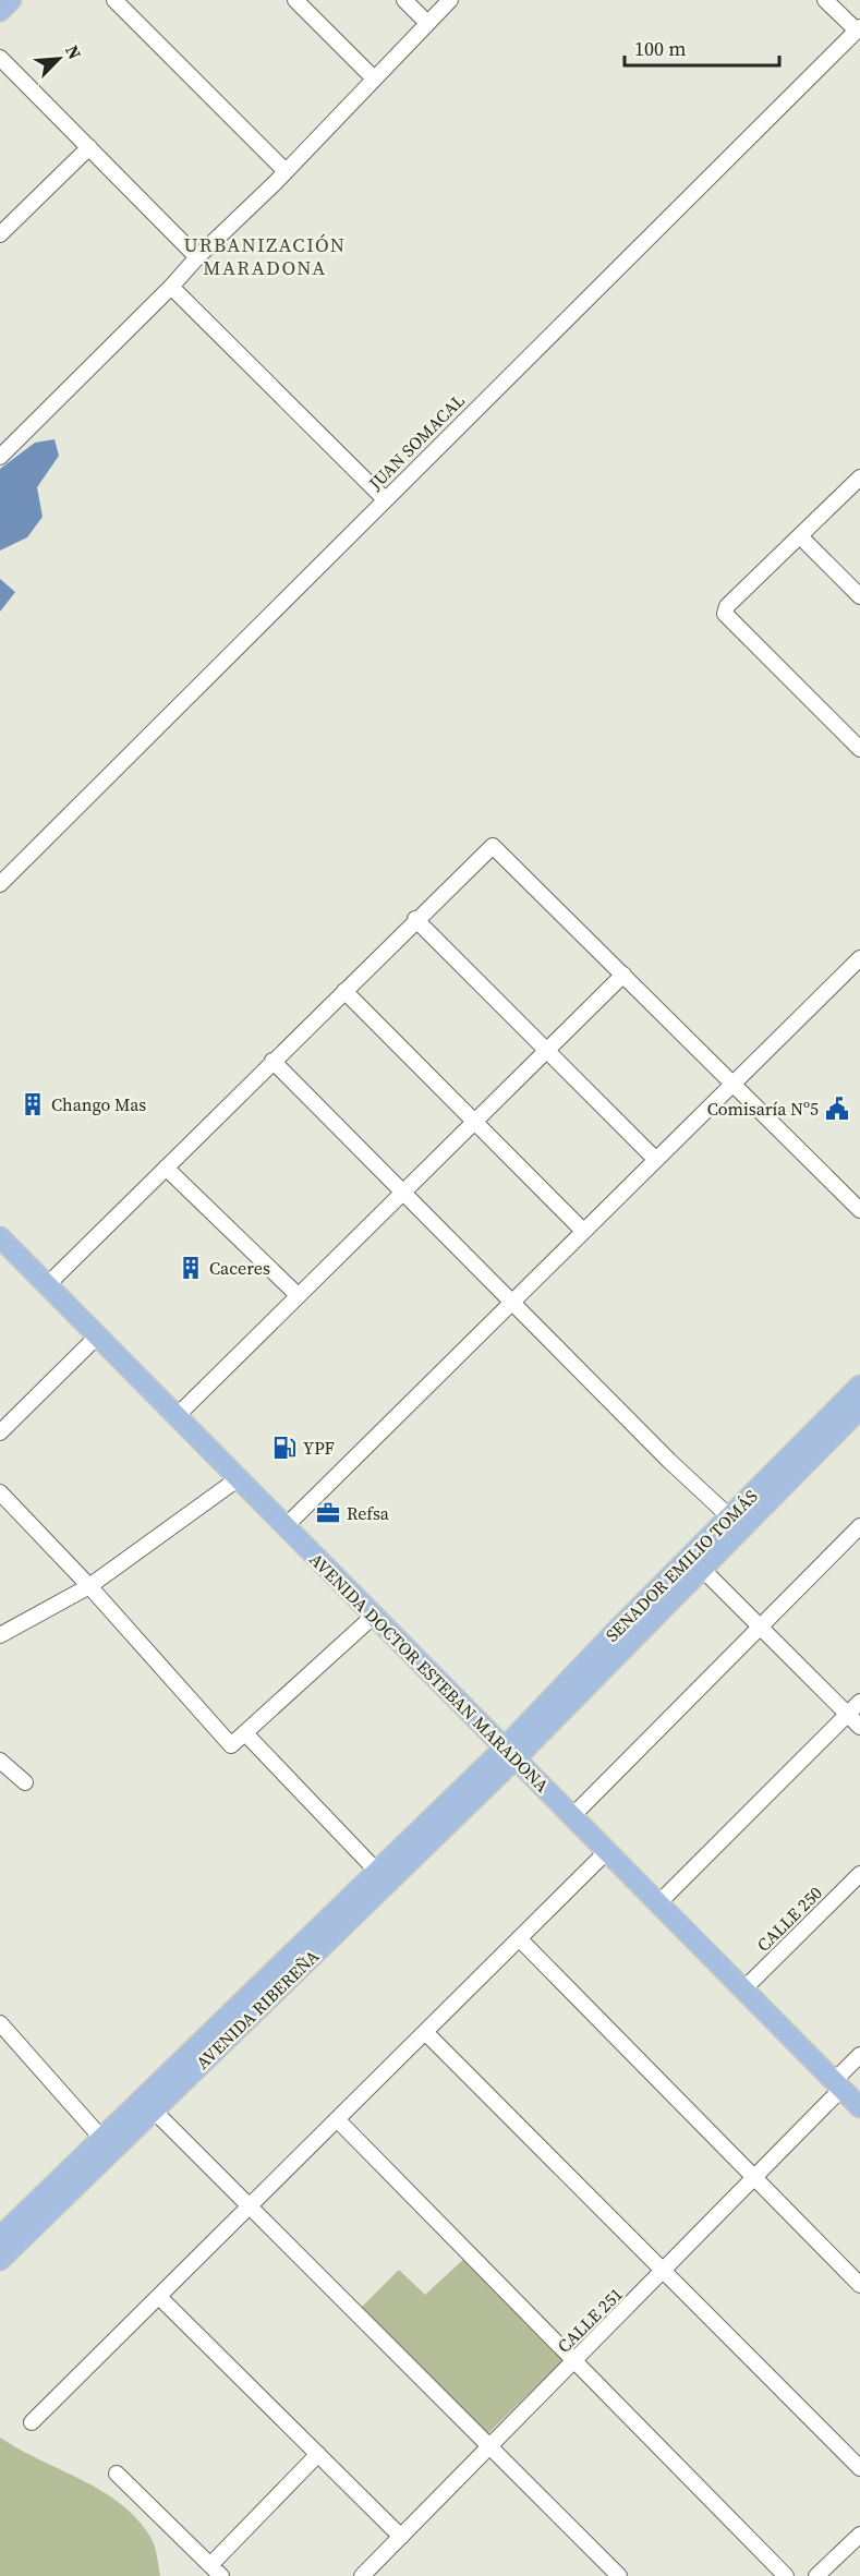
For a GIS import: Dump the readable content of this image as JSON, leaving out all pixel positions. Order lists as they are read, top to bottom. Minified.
{"streets":{"main road":["SENADOR EMILIO TOMÁS","AVENIDA DOCTOR ESTEBAN MARADONA","AVENIDA RIBEREÑA"],"street":["JUAN SOMACAL","CALLE 250","CALLE 251"]},"crossings":[["SENADOR EMILIO TOMÁS","AVENIDA DOCTOR ESTEBAN MARADONA"],["SENADOR EMILIO TOMÁS","AVENIDA RIBEREÑA"],["AVENIDA DOCTOR ESTEBAN MARADONA","CALLE 250"],["AVENIDA DOCTOR ESTEBAN MARADONA","AVENIDA RIBEREÑA"],["AVENIDA DOCTOR ESTEBAN MARADONA","CALLE 251"]],"districts":["URBANIZACIÓN MARADONA"],"places":{"building":["Chango Mas","Caceres"],"public building":["Comisaría Nº5"],"fuel station":["YPF"],"office":["Refsa"]},"scale_bar":"100 m","north":"top right"}
